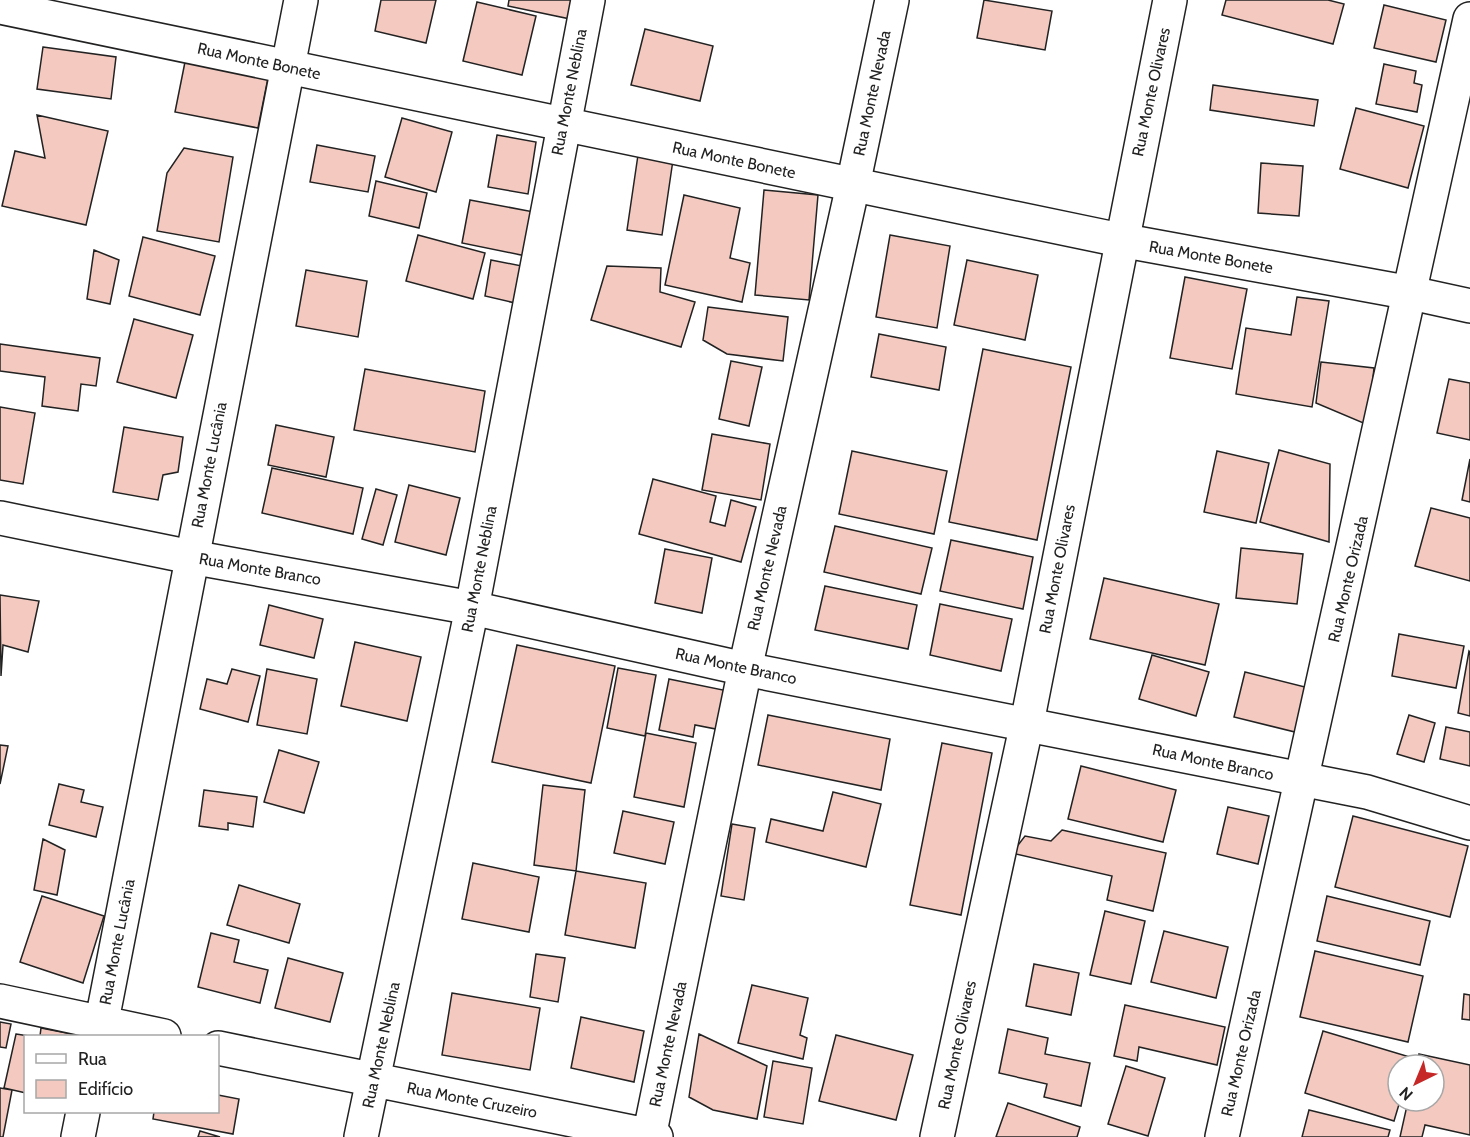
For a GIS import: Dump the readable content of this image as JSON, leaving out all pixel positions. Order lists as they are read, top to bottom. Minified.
{"streets":{"street":["Rua Monte Bonete","Rua Monte Neblina","Rua Monte Olivares","Rua Monte Nevada","Rua Monte Lucânia","Rua Monte Branco","Rua Monte Orizada","Rua Monte Cruzeiro"]},"crossings":[["Rua Monte Bonete","Rua Monte Neblina"],["Rua Monte Bonete","Rua Monte Olivares"],["Rua Monte Bonete","Rua Monte Nevada"],["Rua Monte Bonete","Rua Monte Lucânia"],["Rua Monte Bonete","Rua Monte Orizada"],["Rua Monte Neblina","Rua Monte Branco"],["Rua Monte Neblina","Rua Monte Cruzeiro"],["Rua Monte Olivares","Rua Monte Branco"],["Rua Monte Nevada","Rua Monte Branco"],["Rua Monte Nevada","Rua Monte Cruzeiro"],["Rua Monte Lucânia","Rua Monte Branco"],["Rua Monte Branco","Rua Monte Orizada"]],"legend":["Rua","Edifício"],"north":"bottom left"}
